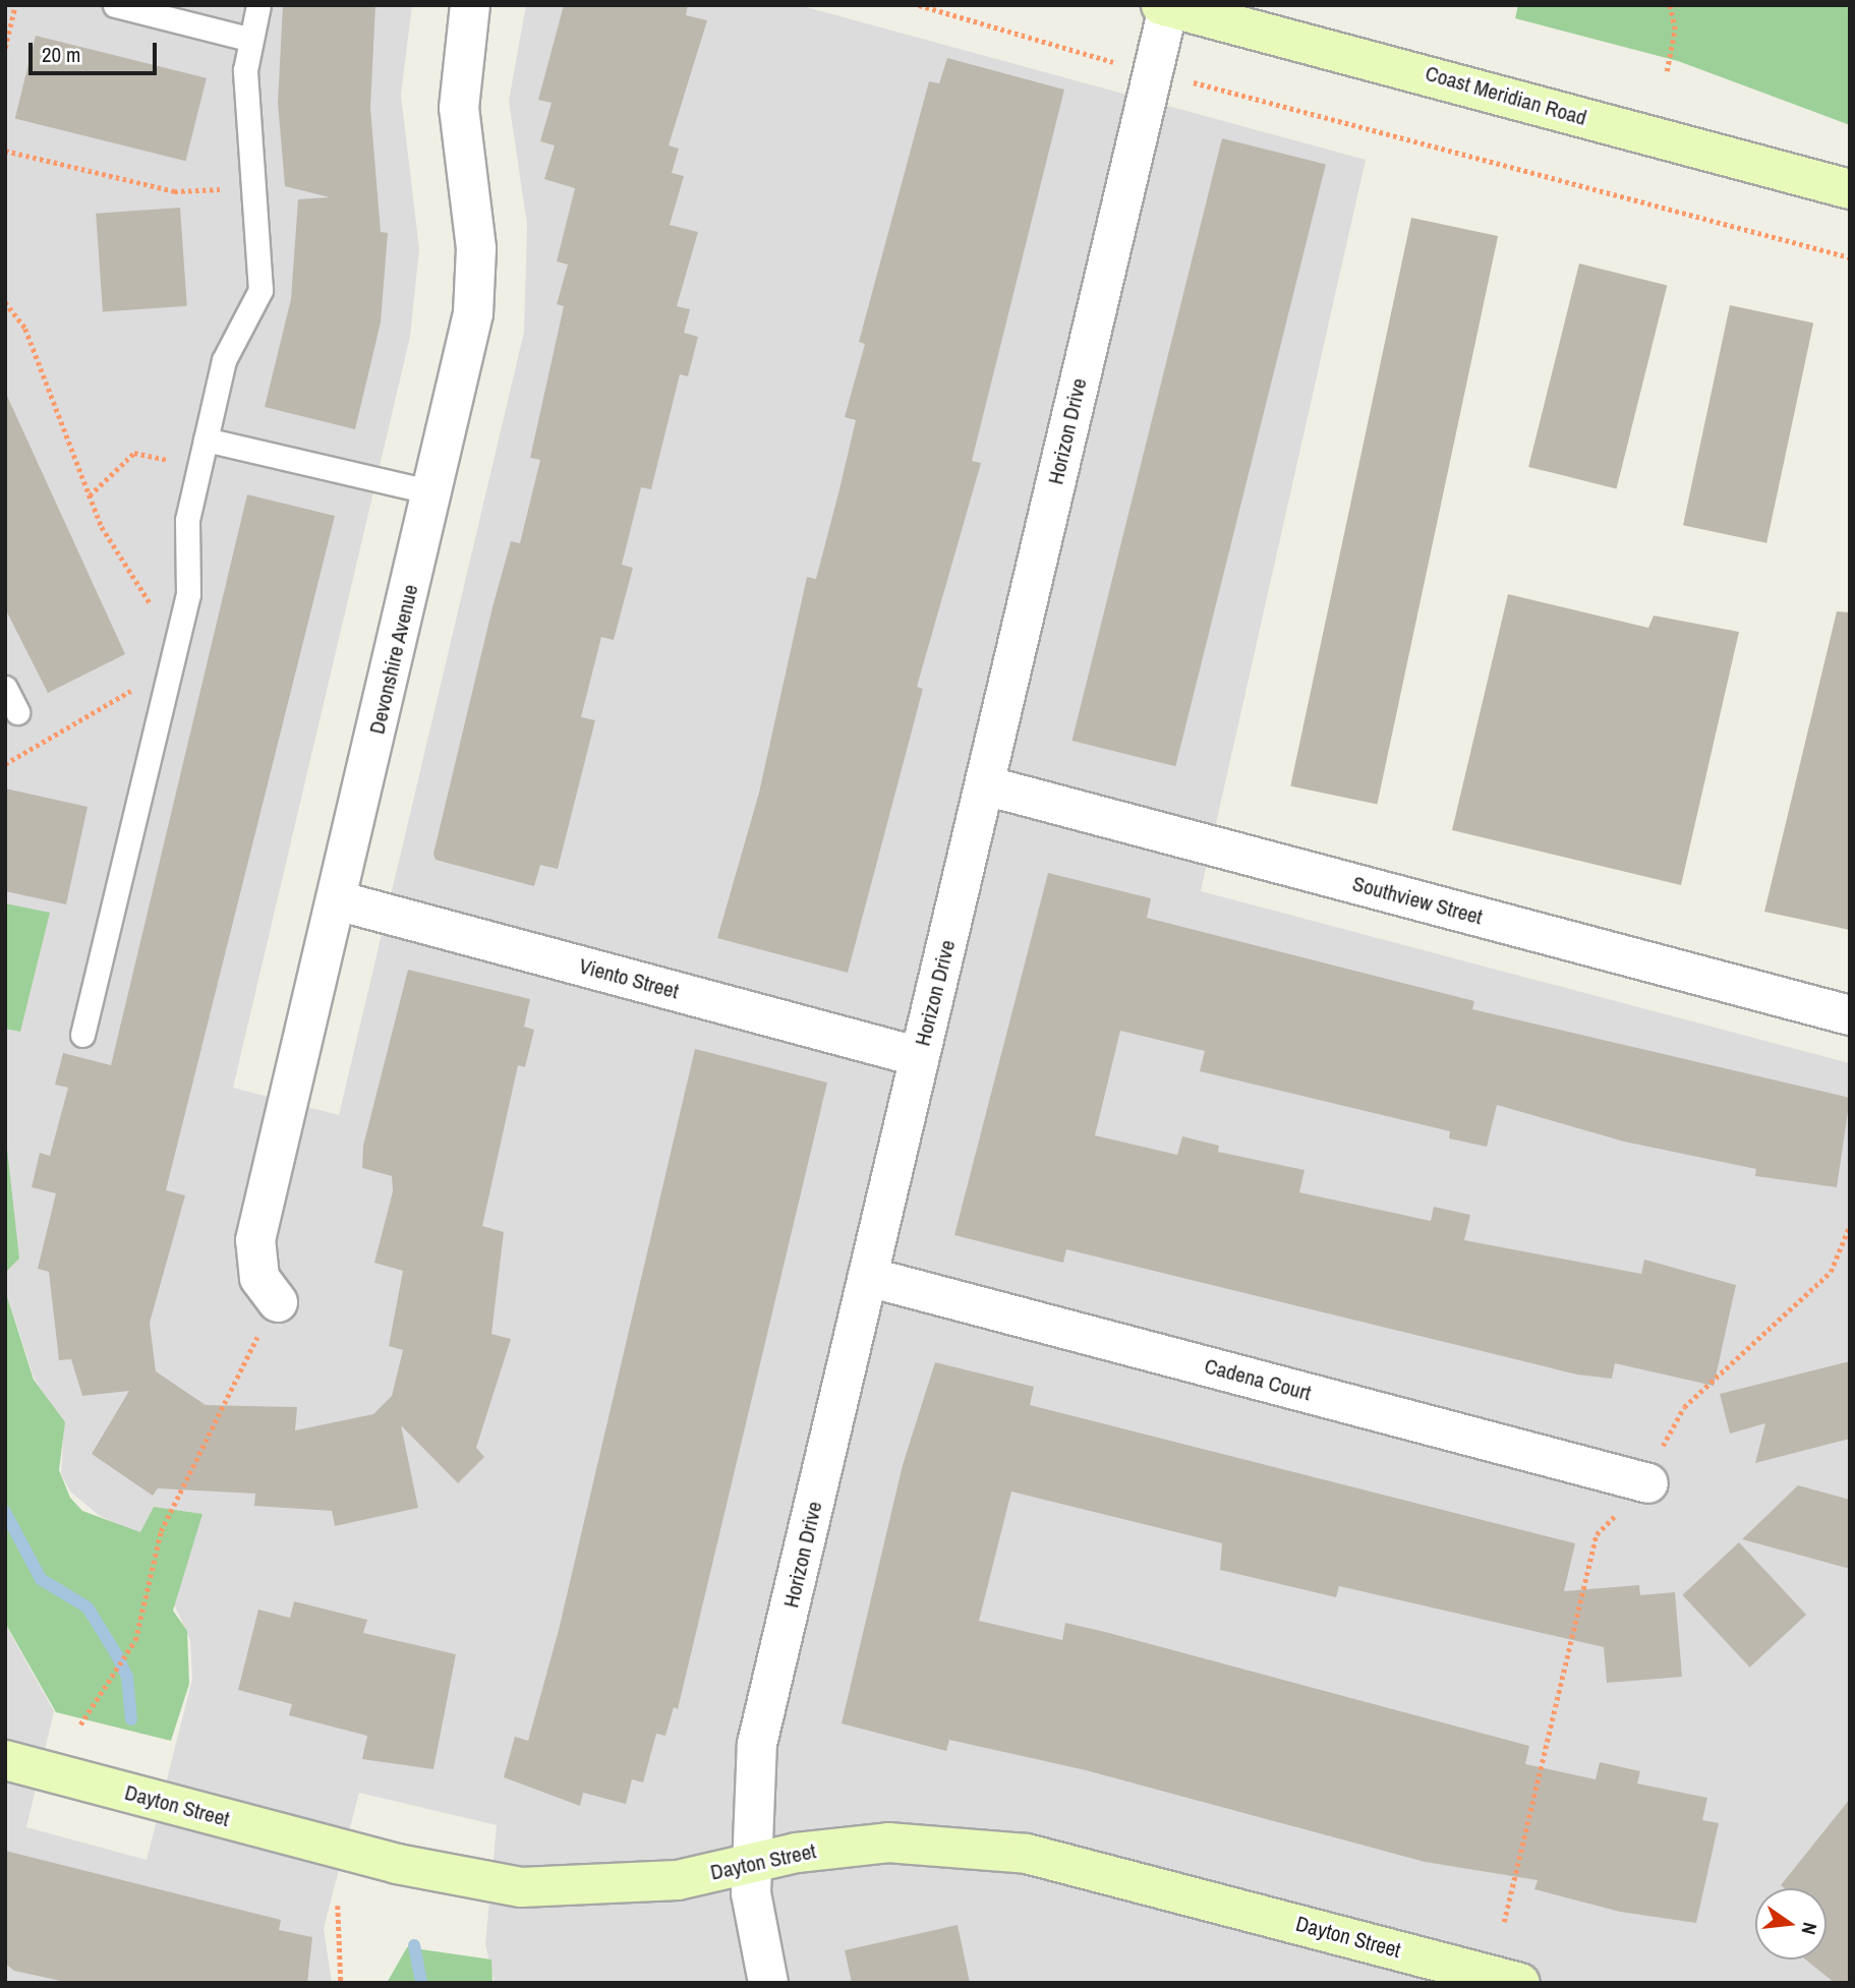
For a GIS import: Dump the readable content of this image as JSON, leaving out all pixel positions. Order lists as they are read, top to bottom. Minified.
{"streets":{"street":["Coast Meridian Road","Horizon Drive","Devonshire Avenue","Southview Street","Viento Street","Cadena Court","Dayton Street"]},"crossings":[["Coast Meridian Road","Horizon Drive"],["Horizon Drive","Southview Street"],["Horizon Drive","Viento Street"],["Horizon Drive","Cadena Court"],["Horizon Drive","Dayton Street"],["Devonshire Avenue","Viento Street"]],"scale_bar":"20 m","north":"right"}
